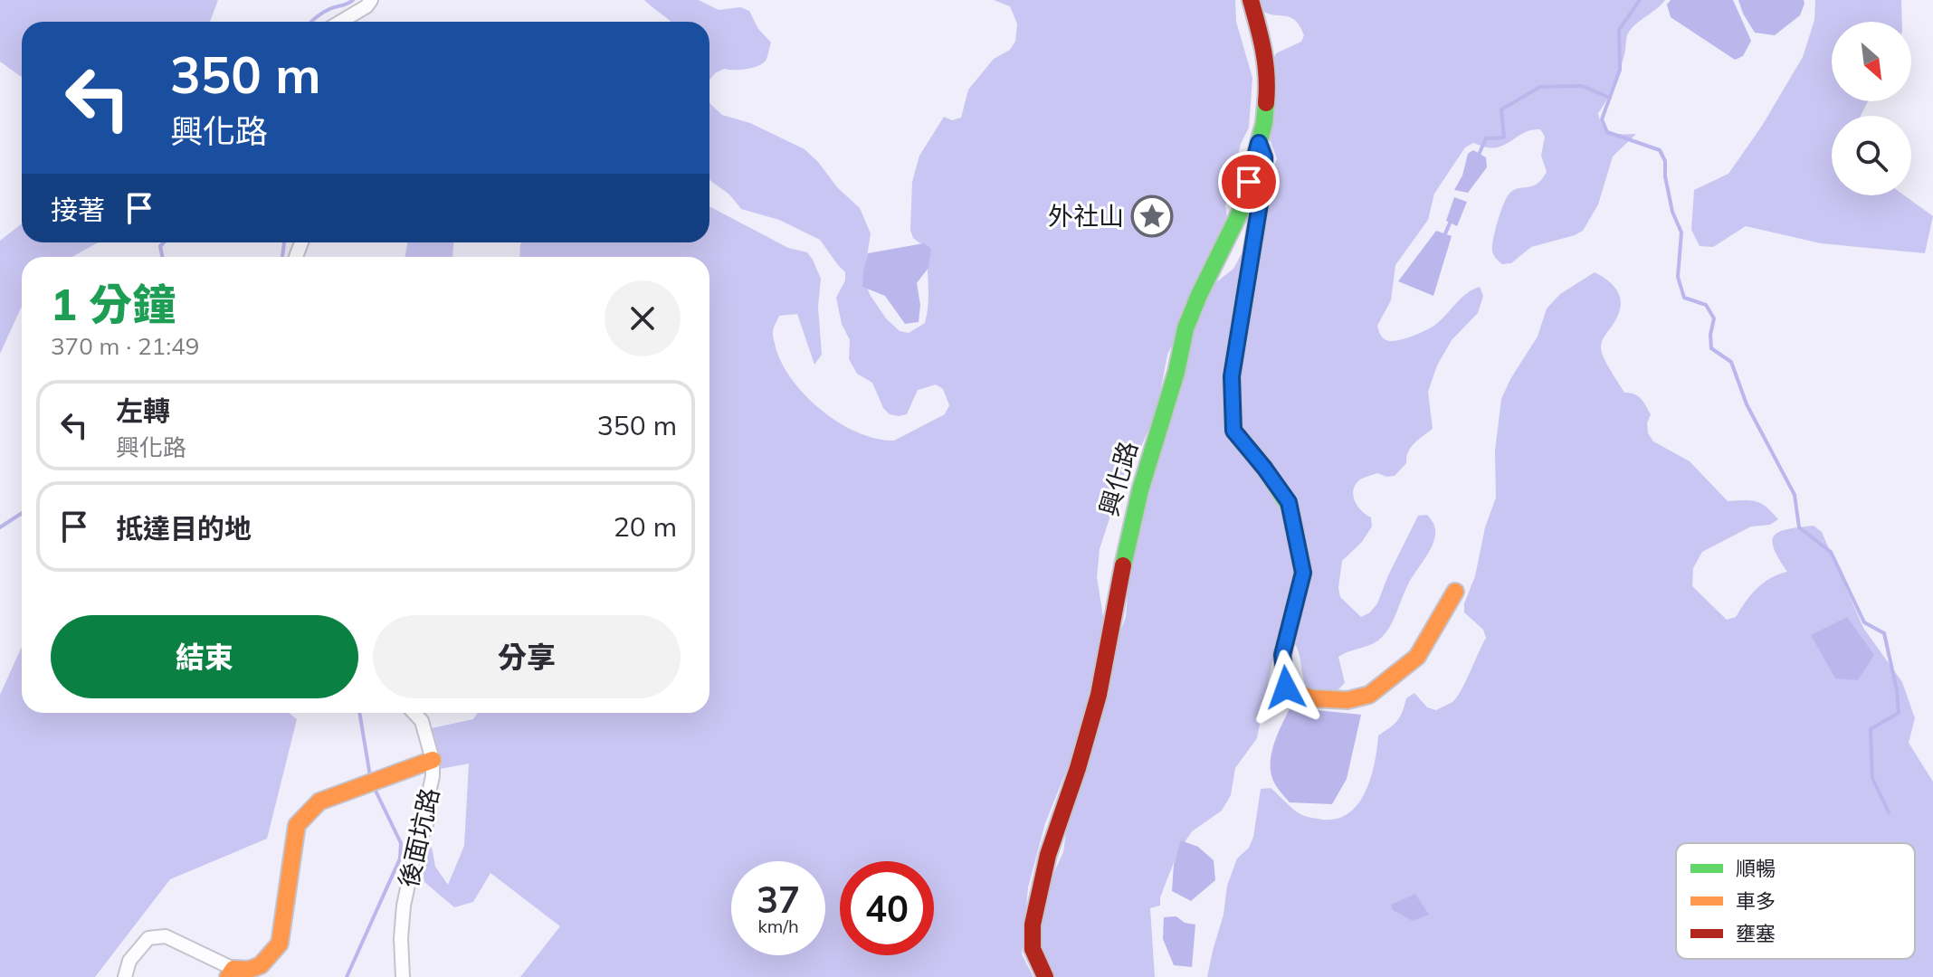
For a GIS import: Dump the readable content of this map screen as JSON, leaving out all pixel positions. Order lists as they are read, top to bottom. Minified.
{"streets":{"street":["興化路","後面坑路"]},"places":{"place":["外社山"]},"legend":["順暢","車多","壅塞"],"north":"bottom right","page":{"turn":["350 m","興化路"],"then":"接著","heading":["1 分鐘","370 m · 21:49"],"list":[{"name":"左轉","note":"興化路","value":"350 m"},{"name":"抵達目的地","value":"20 m"}],"buttons":["結束","分享"],"speed":"37 km/h","limit":"40"}}
